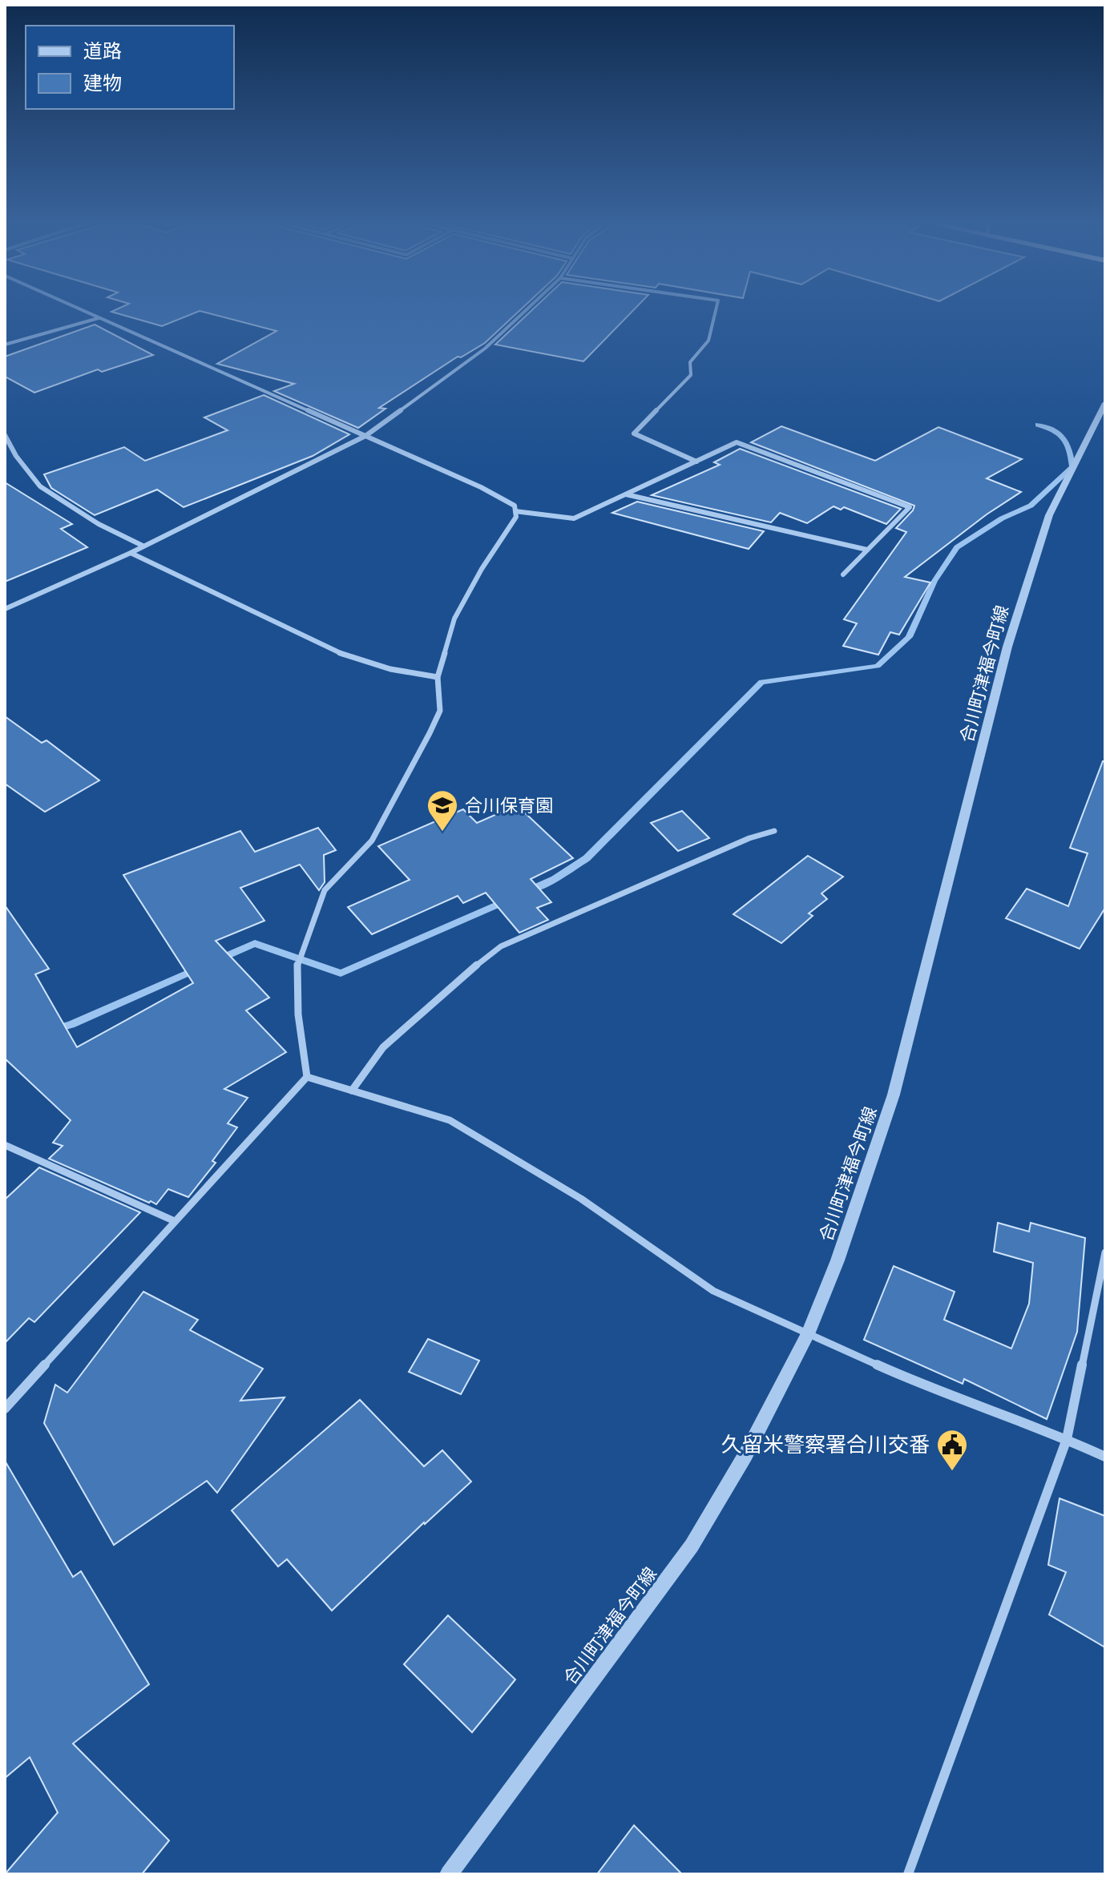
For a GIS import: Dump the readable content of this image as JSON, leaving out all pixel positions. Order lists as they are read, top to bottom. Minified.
{"streets":{"street":["合川町津福今町線"]},"places":{"school or university":["合川保育園"],"public building":["久留米警察署合川交番"]},"legend":["道路","建物"]}
